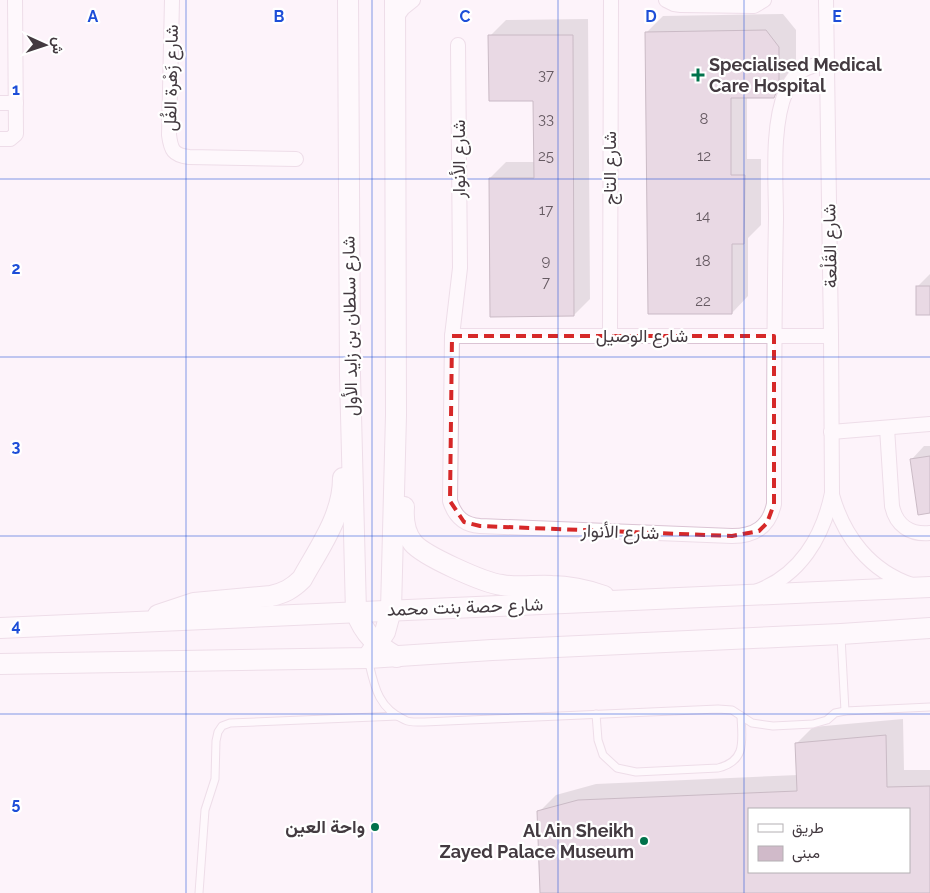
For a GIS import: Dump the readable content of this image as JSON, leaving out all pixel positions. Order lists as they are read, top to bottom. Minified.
{"streets":{"main road":["شارع سلطان بن زايد الأول","شارع حصة بنت محمد"],"street":["شارع زَهْرة الفُل","شارع الأنوار","شارع التاج","شارع القَلْعة","شارع الوصيل"]},"crossings":[["شارع الأنوار","شارع القَلْعة"],["شارع الأنوار","شارع الوصيل"],["شارع التاج","شارع الوصيل"],["شارع القَلْعة","شارع الوصيل"],["شارع القَلْعة","شارع حصة بنت محمد"],["شارع سلطان بن زايد الأول","شارع حصة بنت محمد"]],"places":{"health":["Specialised Medical Care Hospital"],"other":["واحة العين","Al Ain Sheikh Zayed Palace Museum"]},"house_numbers":["37","33","8","25","12","17","14","9","18","7","22"],"legend":["طريق","مبنى"],"north":"right","grid":{"columns":["A","B","C","D","E"],"rows":["1","2","3","4","5"]}}
